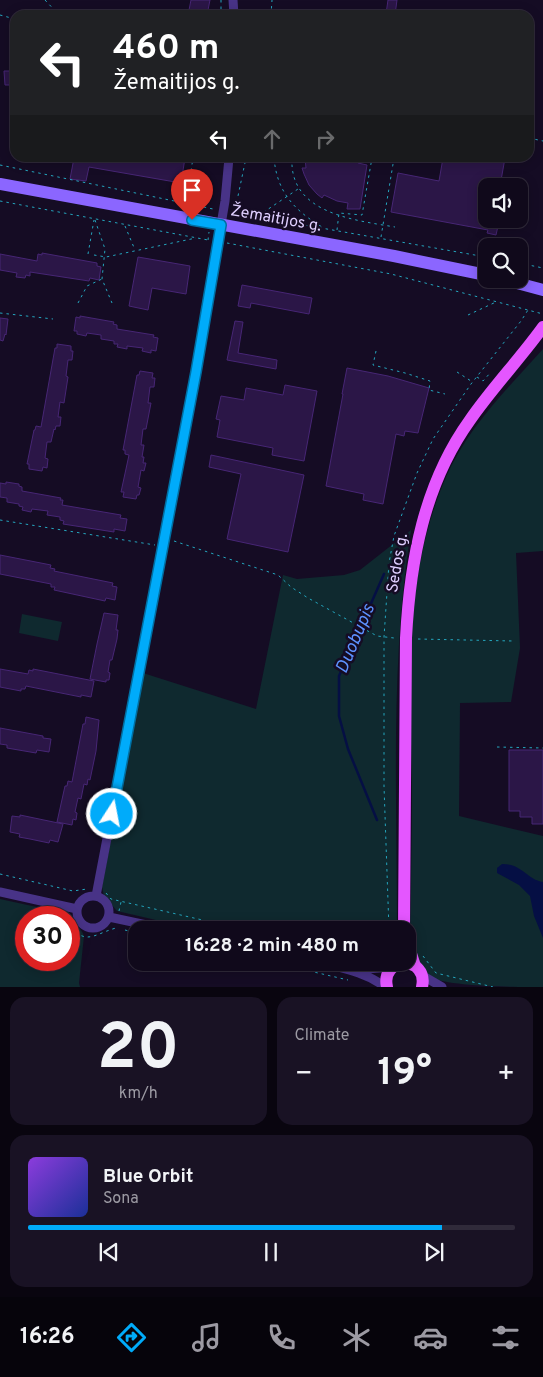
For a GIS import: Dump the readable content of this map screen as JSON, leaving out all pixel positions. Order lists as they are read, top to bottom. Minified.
{"streets":{"main road":["Žemaitijos g.","Sedos g."]},"water":["Duobupis"],"page":{"turn":["460 m","Žemaitijos g."],"limit":"30","trip":"16:28 · 2 min · 480 m","tile":[["20","km/h"],"Climate"],"heat":["−","19°","+"],"song":["Blue Orbit","Sona"],"tabs":"16:26"}}
